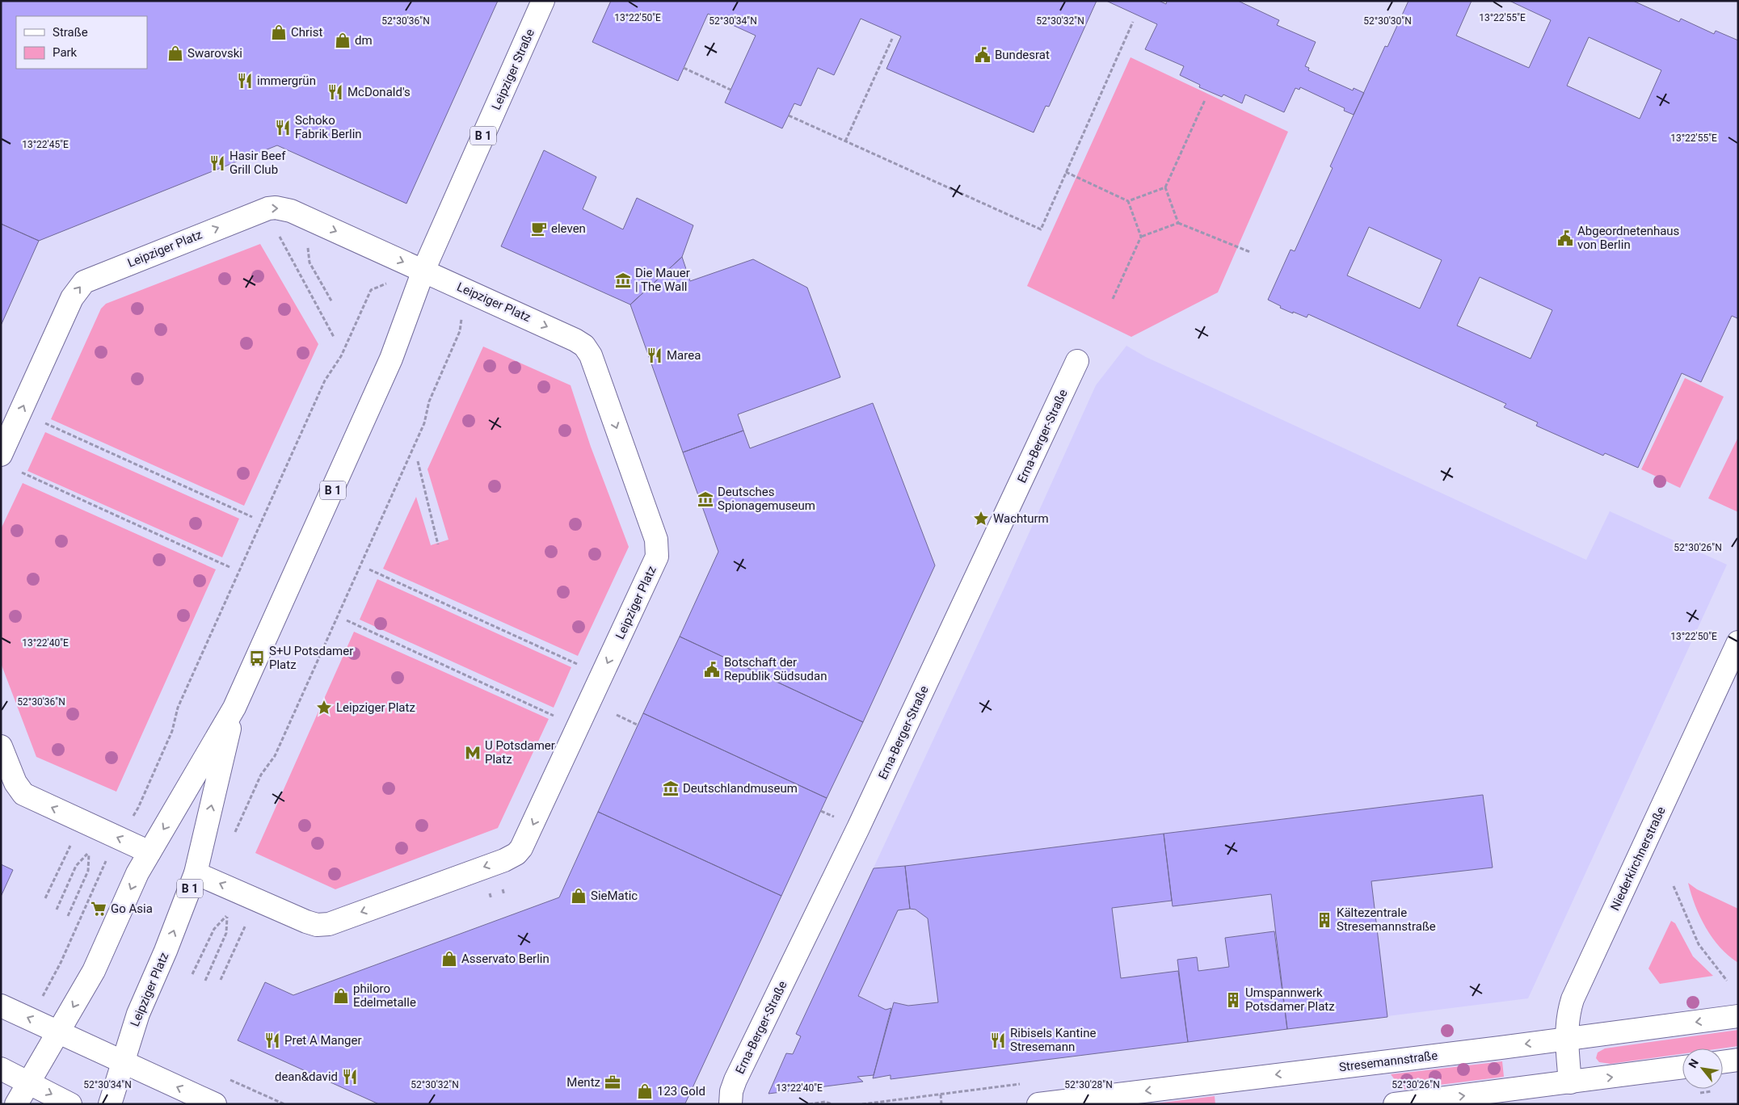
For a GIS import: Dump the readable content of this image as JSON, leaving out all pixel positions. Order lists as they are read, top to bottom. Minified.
{"streets":{"street":["Leipziger Straße","B 1","Leipziger Platz","Erna-Berger-Straße","Niederkirchnerstraße","Stresemannstraße"]},"crossings":[["Leipziger Straße","Leipziger Platz"],["B 1","Leipziger Platz"],["Niederkirchnerstraße","Stresemannstraße"]],"places":{"shop":["Christ","dm","Swarovski","SieMatic","Asservato Berlin","philoro Edelmetalle","123 Gold"],"public building":["Bundesrat","Abgeordnetenhaus von Berlin","Botschaft der Republik Südsudan"],"restaurant":["immergrün","McDonald's","Schoko Fabrik Berlin","Hasir Beef Grill Club","Marea","Pret A Manger","Ribisels Kantine Stresemann","dean&david"],"cafe":["eleven"],"museum":["Die Mauer | The Wall","Deutsches Spionagemuseum","Deutschlandmuseum"],"place":["Wachturm","Leipziger Platz"],"bus stop":["S+U Potsdamer Platz"],"metro station":["U Potsdamer Platz"],"supermarket":["Go Asia"],"building":["Kältezentrale Stresemannstraße","Umspannwerk Potsdamer Platz"],"office":["Mentz"]},"legend":["Straße","Park"],"north":"top left","coordinates":["13°22'50\"E","13°22'55\"E","52°30'36\"N","52°30'34\"N","52°30'32\"N","52°30'30\"N","13°22'45\"E","52°30'26\"N","13°22'40\"E","52°30'28\"N"]}
